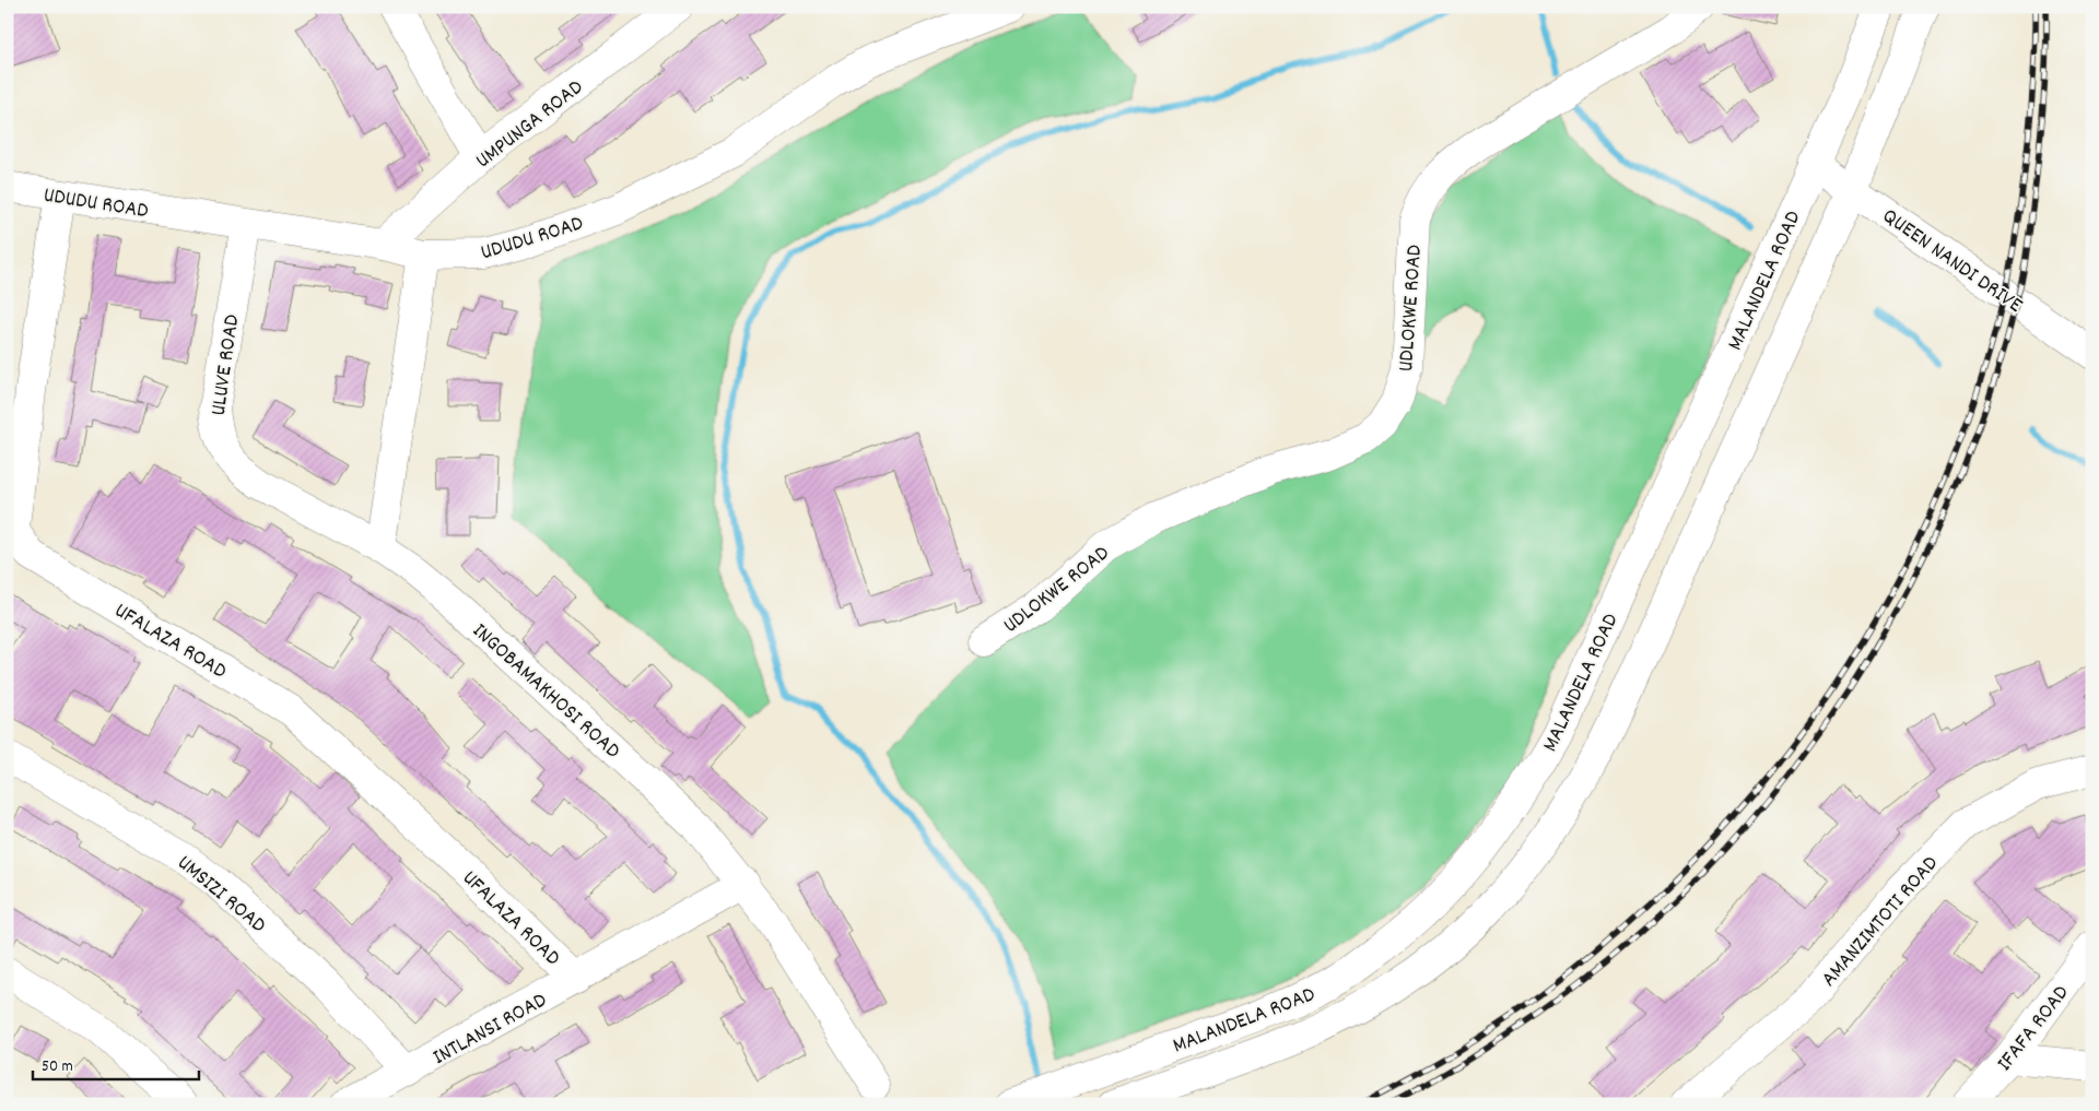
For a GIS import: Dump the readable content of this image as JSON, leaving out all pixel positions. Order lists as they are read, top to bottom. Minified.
{"streets":{"street":["UMPUNGA ROAD","UDUDU ROAD","QUEEN NANDI DRIVE","MALANDELA ROAD","UDLOKWE ROAD","ULUVE ROAD","UFALAZA ROAD","INGOBAMAKHOSI ROAD","UMSIZI ROAD","AMANZIMTOTI ROAD","INTLANSI ROAD","IFAFA ROAD"]},"crossings":[["UMPUNGA ROAD","UDUDU ROAD"],["UDUDU ROAD","ULUVE ROAD"],["UDUDU ROAD","UFALAZA ROAD"],["QUEEN NANDI DRIVE","MALANDELA ROAD"],["ULUVE ROAD","INGOBAMAKHOSI ROAD"],["UFALAZA ROAD","INTLANSI ROAD"],["INGOBAMAKHOSI ROAD","INTLANSI ROAD"],["UMSIZI ROAD","INTLANSI ROAD"]],"scale_bar":"50 m"}
